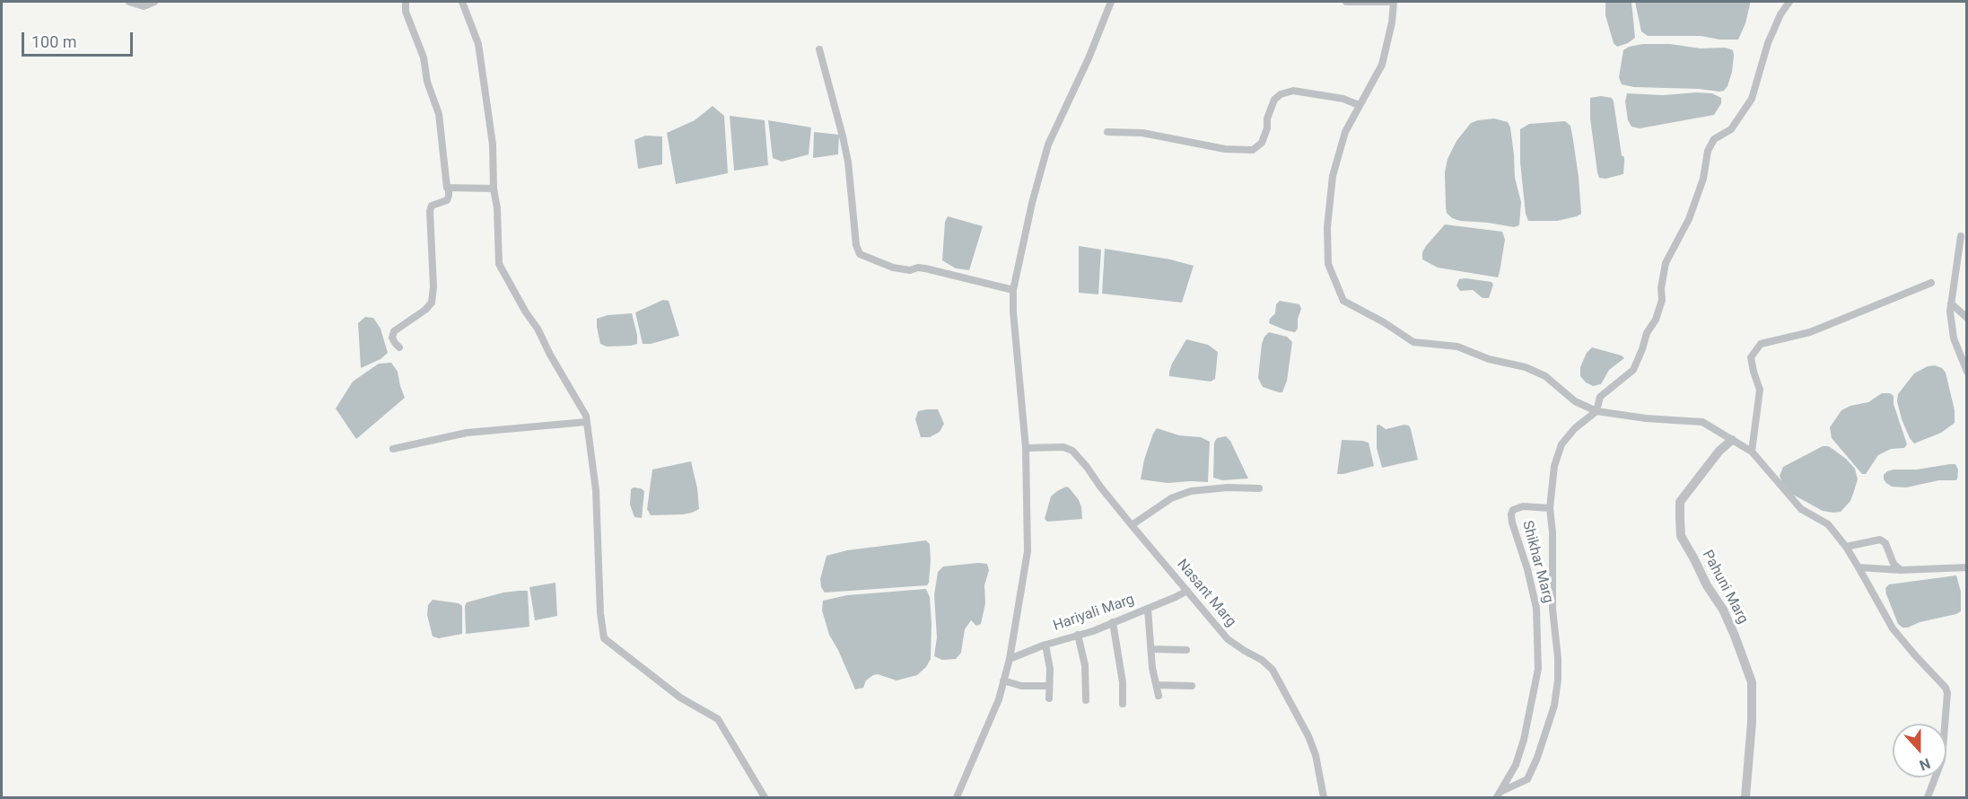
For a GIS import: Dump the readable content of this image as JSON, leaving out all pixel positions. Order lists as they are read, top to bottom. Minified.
{"streets":{"street":["Shikhar Marg","Pahuni Marg","Nasant Marg","Hariyali Marg"]},"crossings":[["Nasant Marg","Hariyali Marg"]],"scale_bar":"100 m","north":"bottom"}
